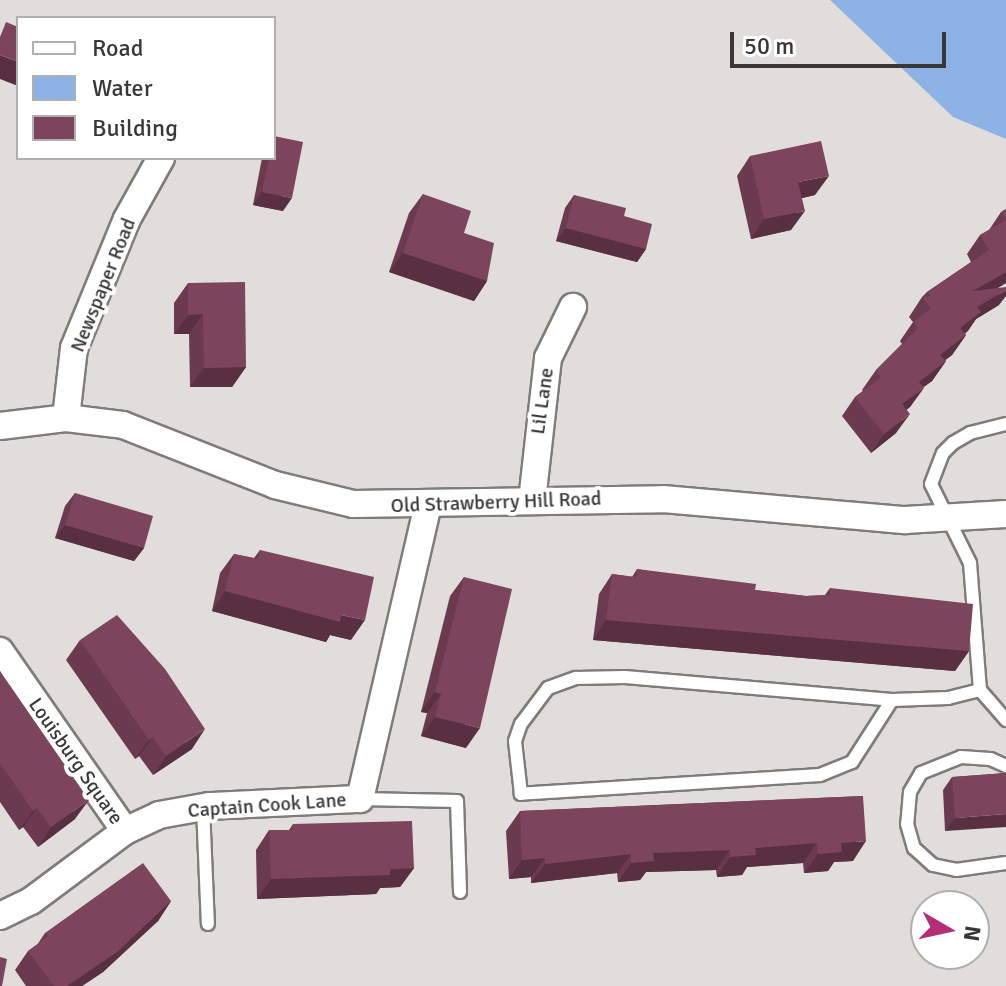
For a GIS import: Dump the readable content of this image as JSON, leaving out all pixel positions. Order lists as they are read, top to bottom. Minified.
{"streets":{"street":["Newspaper Road","Lil Lane","Old Strawberry Hill Road","Louisburg Square","Captain Cook Lane"]},"crossings":[["Newspaper Road","Old Strawberry Hill Road"],["Lil Lane","Old Strawberry Hill Road"],["Old Strawberry Hill Road","Captain Cook Lane"],["Louisburg Square","Captain Cook Lane"]],"legend":["Road","Water","Building"],"scale_bar":"50 m","north":"right"}
